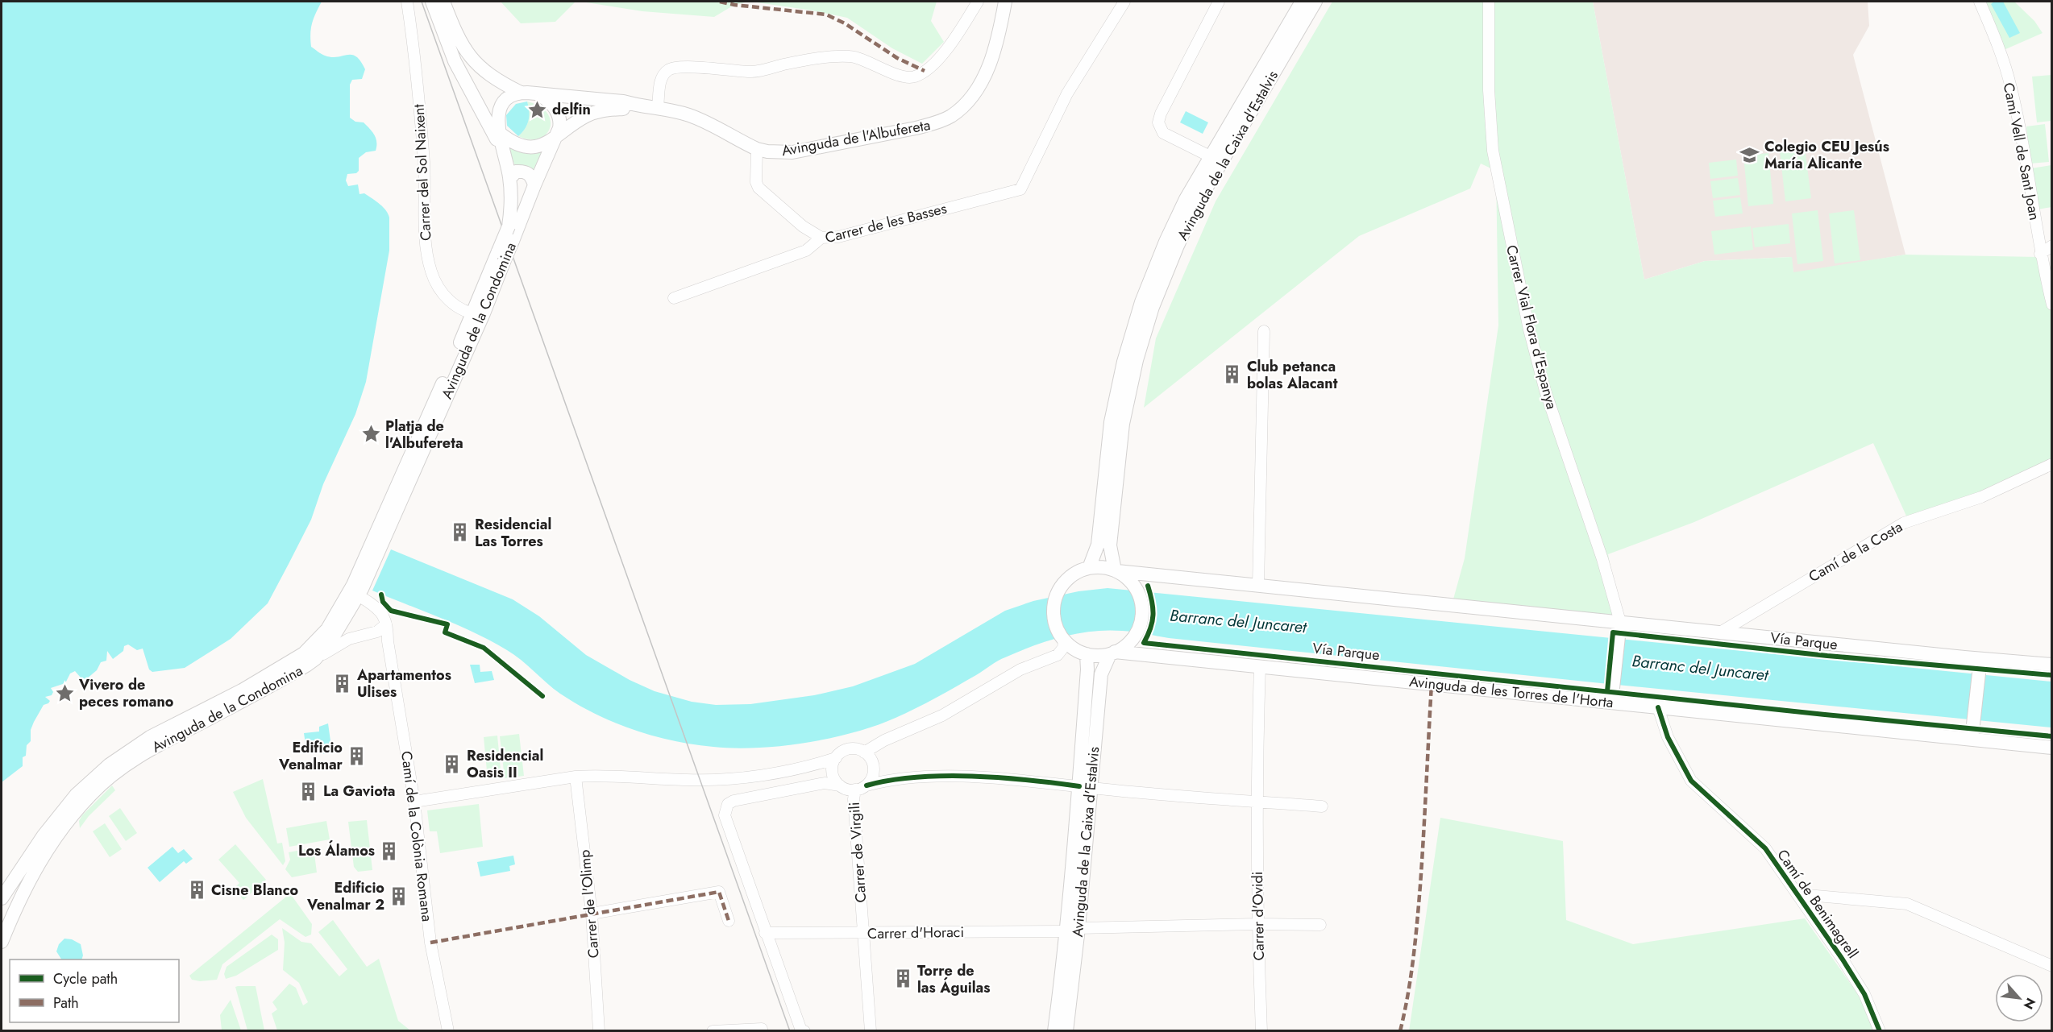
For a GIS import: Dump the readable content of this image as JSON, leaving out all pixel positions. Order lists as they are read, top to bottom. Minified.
{"streets":{"main road":["Avinguda de l'Albufereta","Avinguda de la Caixa d'Estalvis","Avinguda de la Condomina","Carrer Vial Flora d'Espanya","Avinguda de les Torres de l'Horta"],"street":["Camí Vell de Sant Joan","Carrer del Sol Naixent","Carrer de les Basses","Camí de la Costa","Camí de la Colònia Romana","Carrer de Virgili","Carrer de l'Olimp","Camí de Benimagrell","Carrer d'Ovidi","Carrer d'Horaci"],"cycle path":["Vía Parque"]},"crossings":[["Avinguda de l'Albufereta","Avinguda de la Condomina"],["Avinguda de la Caixa d'Estalvis","Avinguda de les Torres de l'Horta"],["Avinguda de la Caixa d'Estalvis","Carrer d'Horaci"],["Carrer del Sol Naixent","Avinguda de la Condomina"],["Carrer Vial Flora d'Espanya","Avinguda de les Torres de l'Horta"],["Avinguda de les Torres de l'Horta","Camí de Benimagrell"],["Carrer de Virgili","Carrer d'Horaci"],["Carrer d'Ovidi","Carrer d'Horaci"]],"water":["Barranc del Juncaret"],"places":{"place":["delfin","Platja de l'Albufereta","Vivero de peces romano"],"school or university":["Colegio CEU Jesús María Alicante"],"building":["Club petanca bolas Alacant","Residencial Las Torres","Apartamentos Ulises","Edificio Venalmar","Residencial Oasis II","La Gaviota","Los Álamos","Cisne Blanco","Edificio Venalmar 2","Torre de las Águilas"]},"legend":["Cycle path","Path"],"north":"bottom right"}
